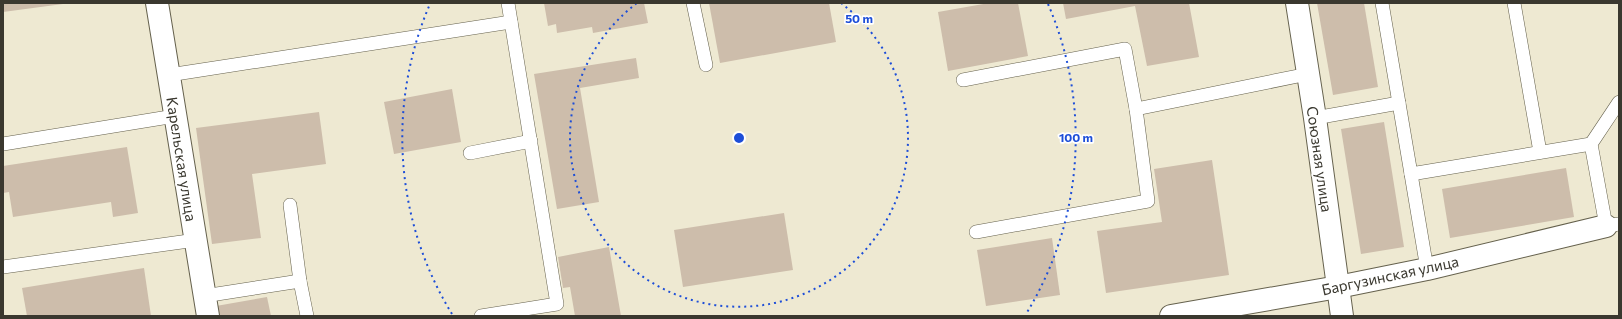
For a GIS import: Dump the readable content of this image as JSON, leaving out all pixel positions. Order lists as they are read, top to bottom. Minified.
{"streets":{"street":["Карельская улица","Союзная улица","Баргузинская улица"]},"crossings":[["Союзная улица","Баргузинская улица"]],"rings":["50 m","100 m"]}
